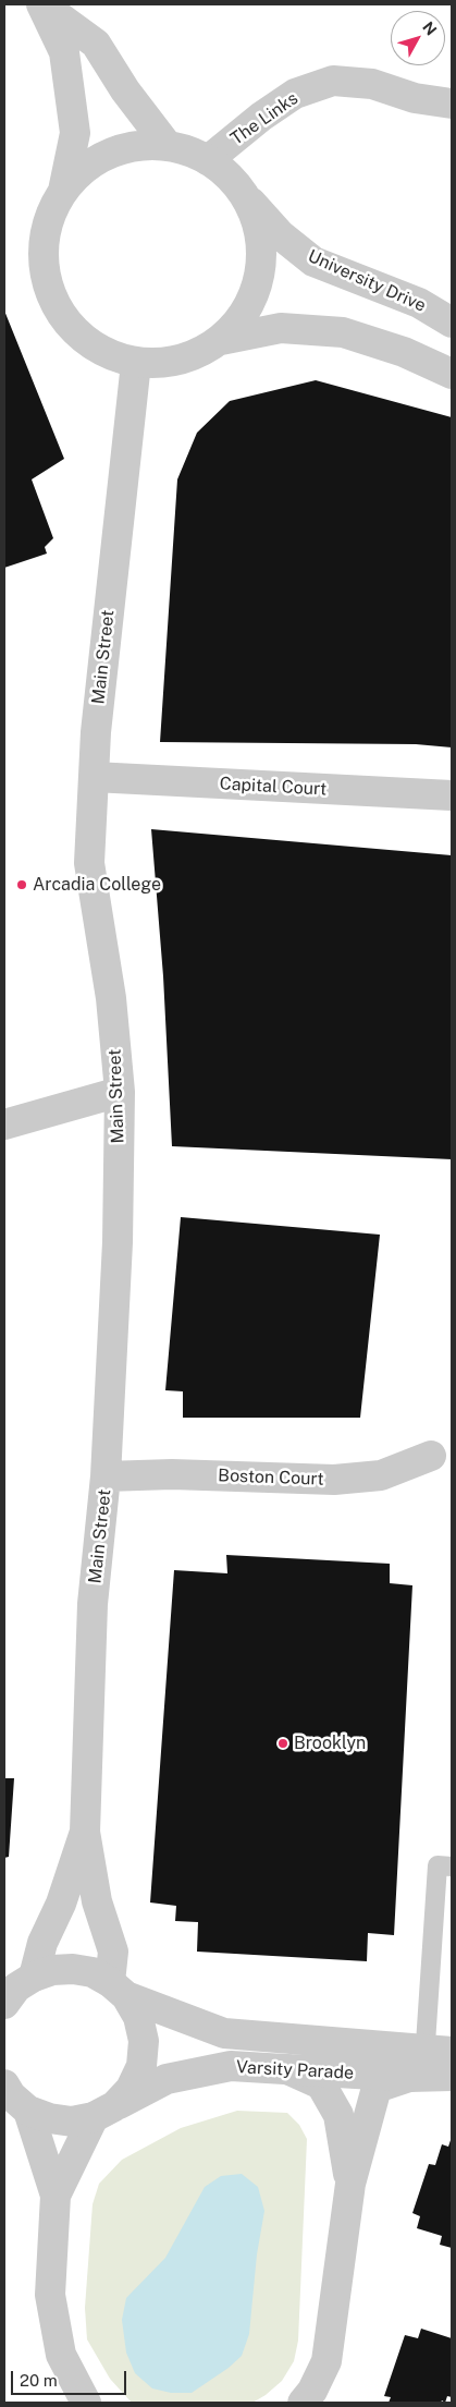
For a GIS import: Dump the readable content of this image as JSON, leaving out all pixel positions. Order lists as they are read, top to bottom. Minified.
{"streets":{"street":["The Links","University Drive","Main Street","Capital Court","Boston Court","Varsity Parade"]},"crossings":[["Main Street","Capital Court"],["Main Street","Boston Court"]],"places":["Arcadia College","Brooklyn"],"scale_bar":"20 m","north":"top right"}
